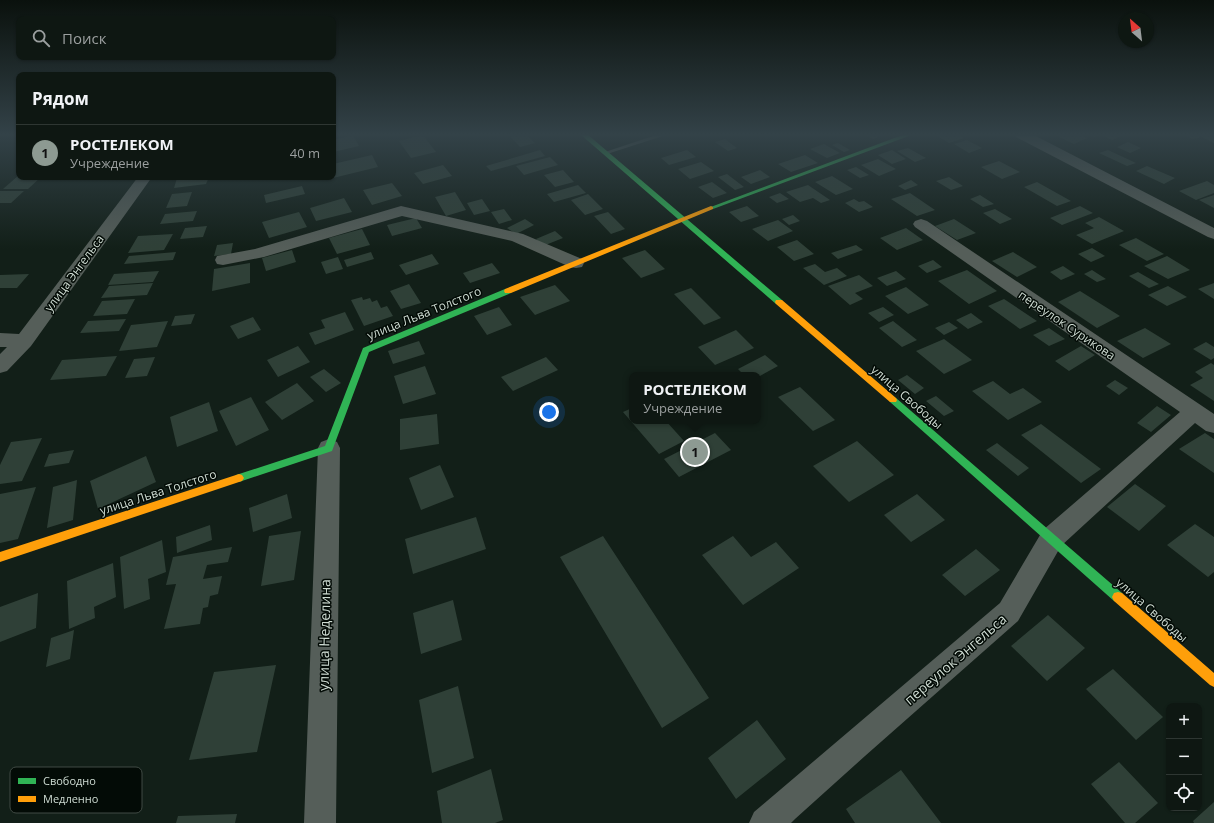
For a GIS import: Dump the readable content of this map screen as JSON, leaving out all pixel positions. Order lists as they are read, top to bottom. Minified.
{"streets":{"street":["улица Энгельса","улица Льва Толстого","переулок Сурикова","улица Свободы","улица Неделина","переулок Энгельса"]},"crossings":[["улица Льва Толстого","улица Свободы"],["улица Льва Толстого","улица Неделина"],["переулок Сурикова","переулок Энгельса"],["улица Свободы","переулок Энгельса"]],"legend":["Свободно","Медленно"],"north":"top left","page":{"search":"Поиск","heading":"Рядом","list":[{"mark":"1","name":"РОСТЕЛЕКОМ","note":"Учреждение","value":"40 m"}],"popup":["РОСТЕЛЕКОМ","Учреждение"],"pins":"1","map_buttons":["+","−"]}}
